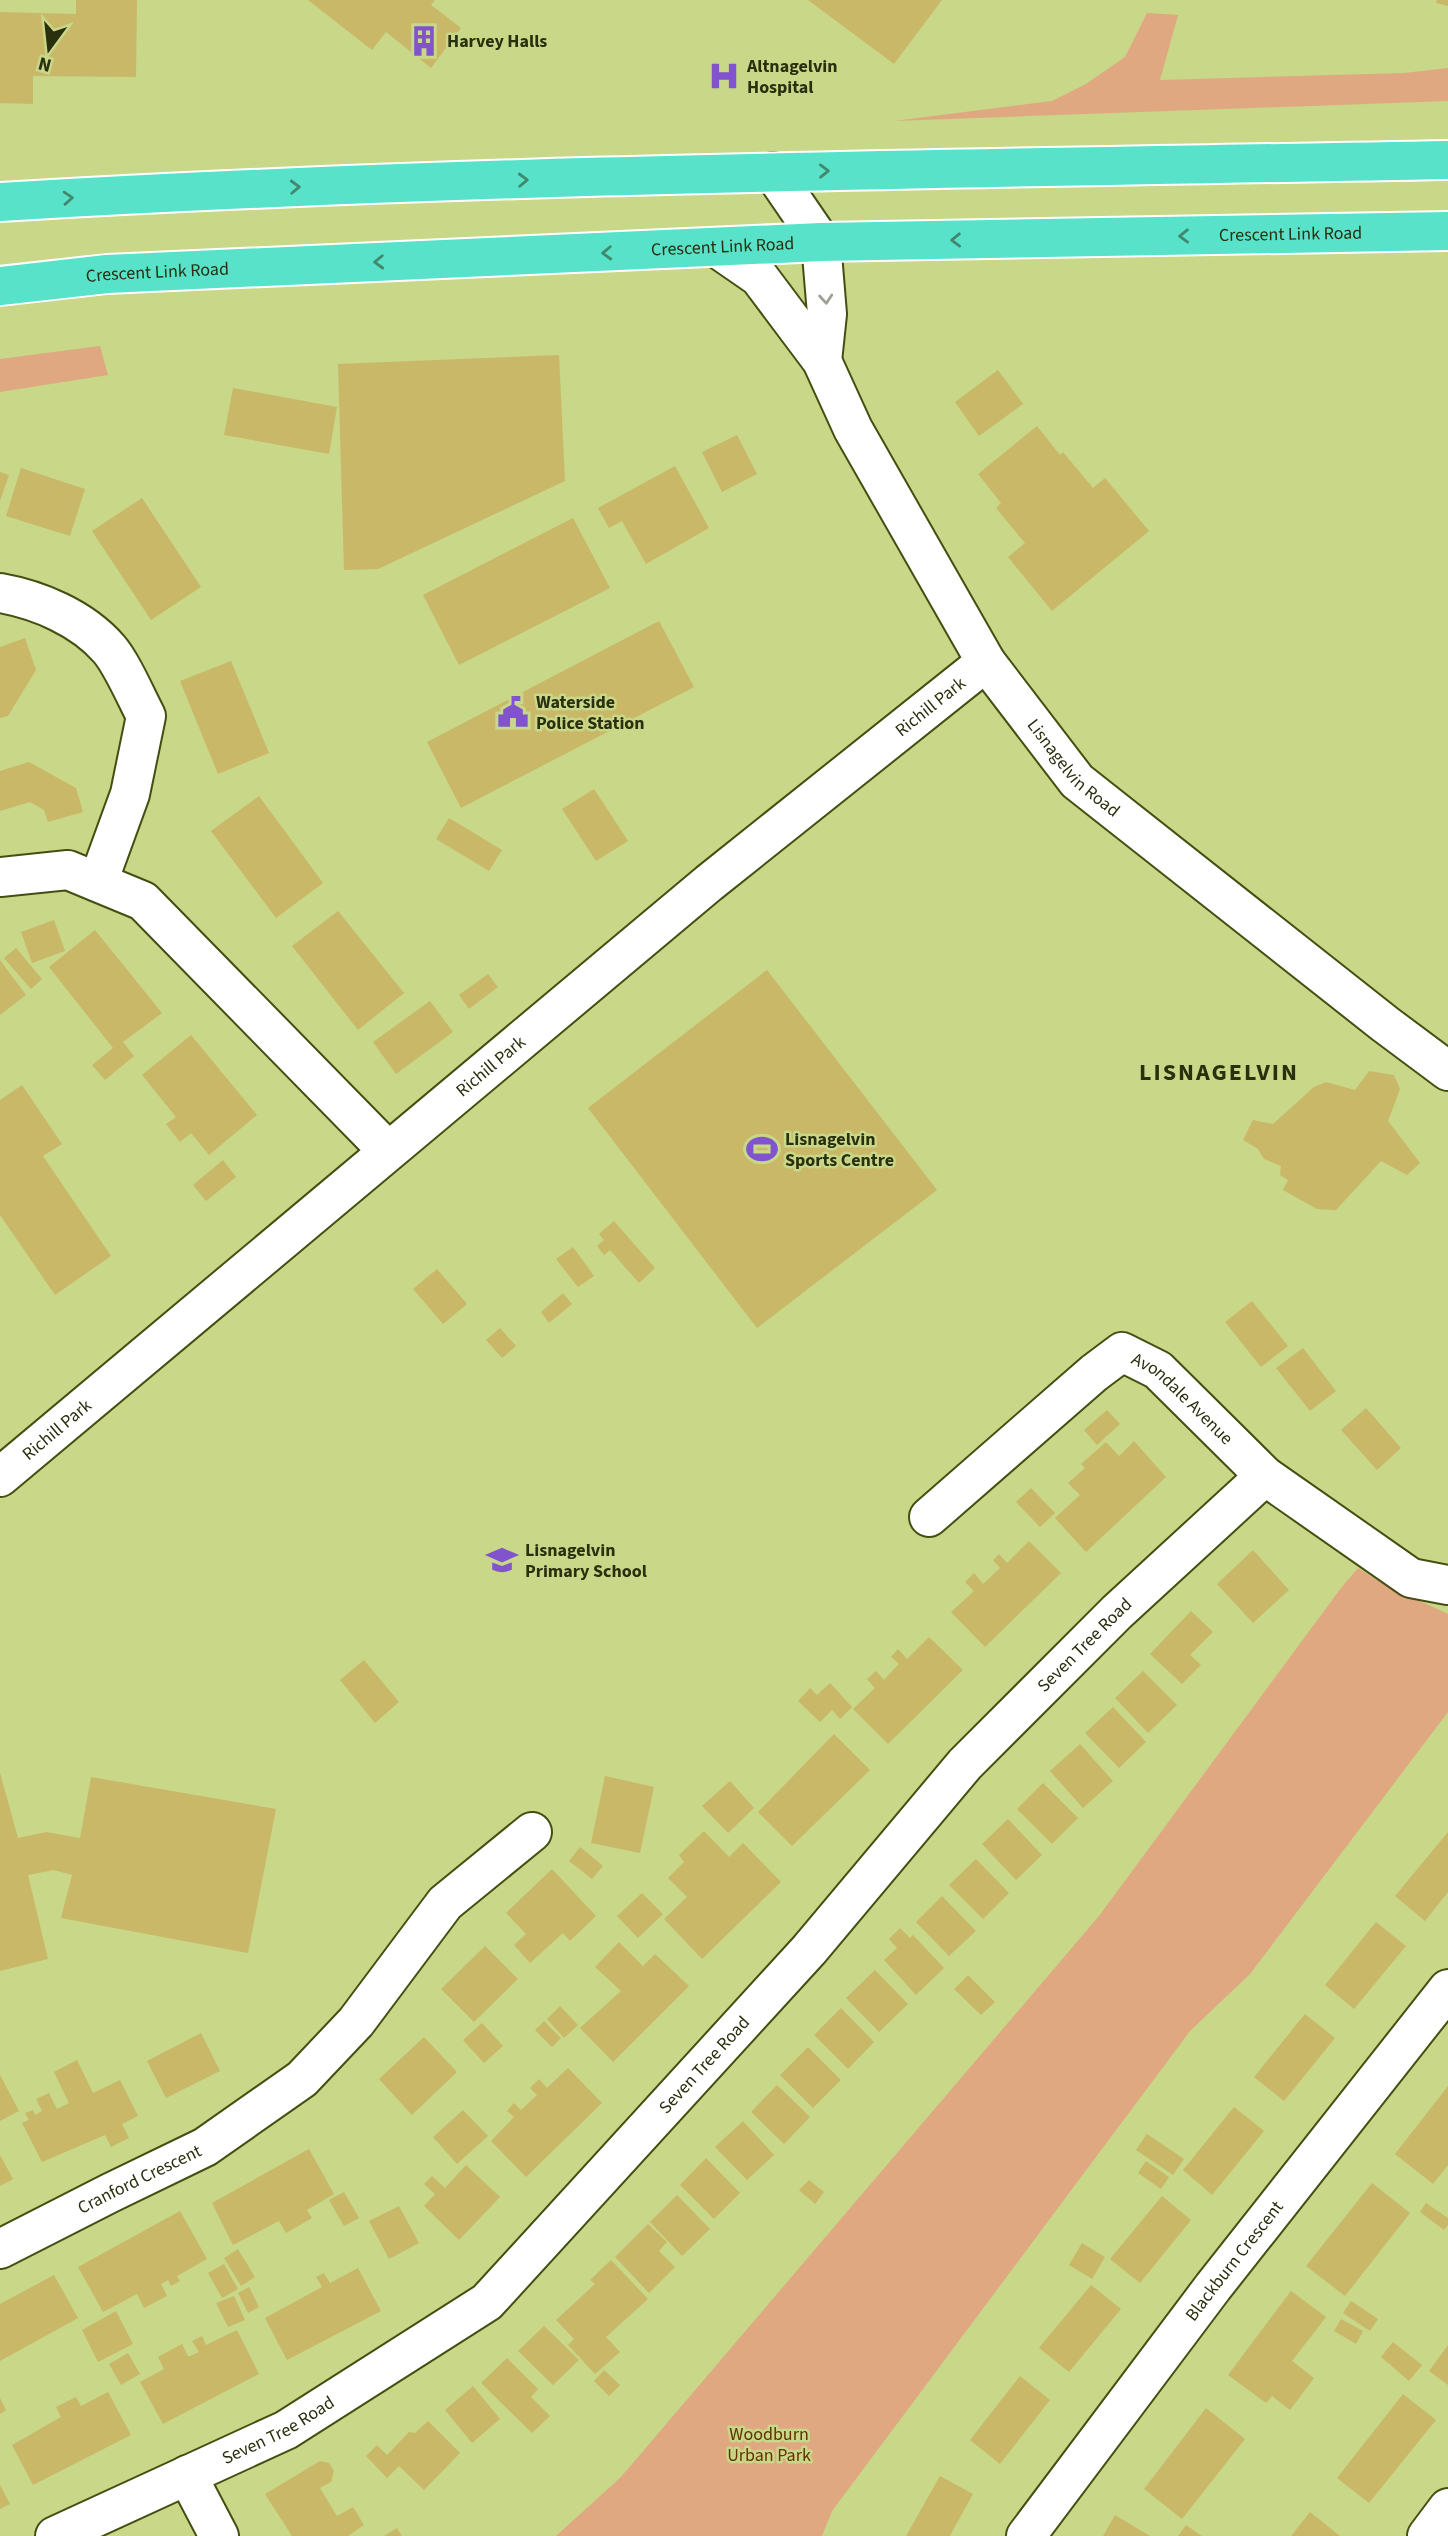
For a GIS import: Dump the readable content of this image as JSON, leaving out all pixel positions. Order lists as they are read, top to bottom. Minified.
{"streets":{"highway":["Crescent Link Road"],"street":["Richill Park","Lisnagelvin Road","Avondale Avenue","Seven Tree Road","Cranford Crescent","Blackburn Crescent"]},"crossings":[["Crescent Link Road","Lisnagelvin Road"],["Richill Park","Lisnagelvin Road"],["Avondale Avenue","Seven Tree Road"]],"districts":["LISNAGELVIN"],"parks":["Woodburn Urban Park"],"places":{"building":["Harvey Halls"],"hospital":["Altnagelvin Hospital"],"public building":["Waterside Police Station"],"sports":["Lisnagelvin Sports Centre"],"school or university":["Lisnagelvin Primary School"]},"north":"bottom"}
